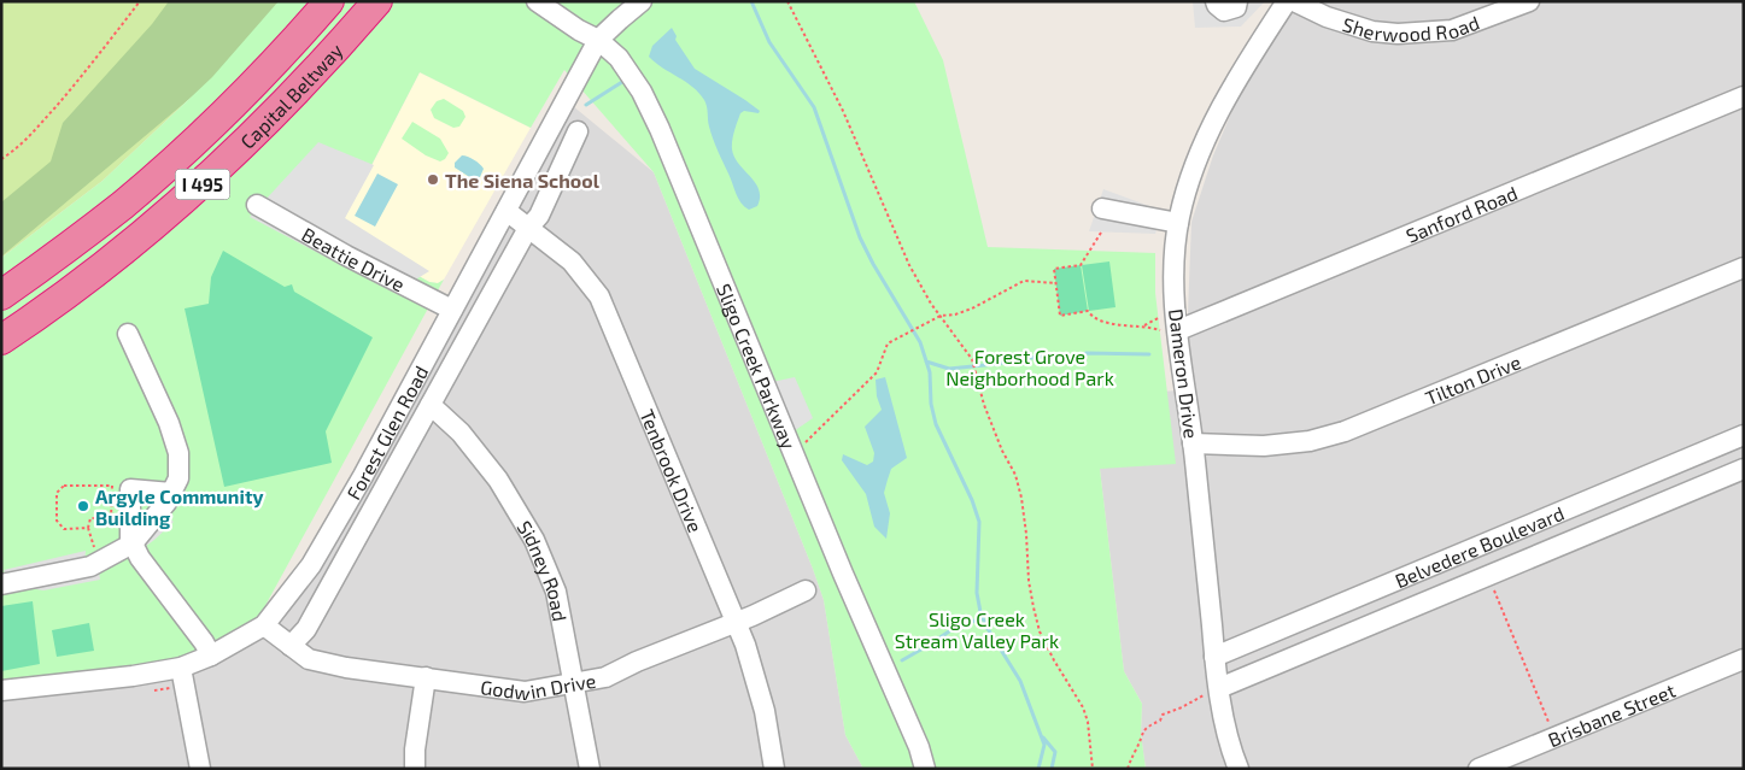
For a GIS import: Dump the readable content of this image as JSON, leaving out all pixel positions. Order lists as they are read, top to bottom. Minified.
{"streets":{"highway":["Capital Beltway","I 495"],"street":["Sherwood Road","Sanford Road","Beattie Drive","Sligo Creek Parkway","Dameron Drive","Tilton Drive","Forest Glen Road","Tenbrook Drive","Belvedere Boulevard","Sidney Road","Godwin Drive","Brisbane Street"]},"crossings":[["Sherwood Road","Dameron Drive"],["Sanford Road","Dameron Drive"],["Beattie Drive","Forest Glen Road"],["Sligo Creek Parkway","Forest Glen Road"],["Dameron Drive","Tilton Drive"],["Dameron Drive","Belvedere Boulevard"],["Forest Glen Road","Tenbrook Drive"],["Forest Glen Road","Sidney Road"],["Forest Glen Road","Godwin Drive"],["Tenbrook Drive","Godwin Drive"],["Sidney Road","Godwin Drive"]],"parks":["Forest Grove Neighborhood Park","Sligo Creek Stream Valley Park"],"places":["The Siena School","Argyle Community Building"]}
